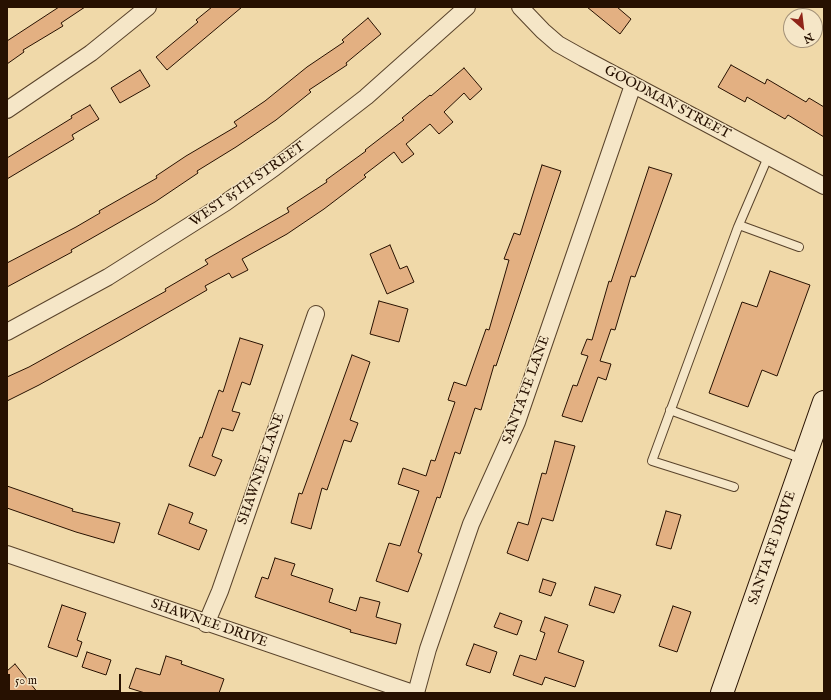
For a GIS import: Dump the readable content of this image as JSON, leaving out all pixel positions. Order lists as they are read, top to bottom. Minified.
{"streets":{"main road":["SANTA FE DRIVE"],"street":["GOODMAN STREET","WEST 85TH STREET","SANTA FE LANE","SHAWNEE LANE","SHAWNEE DRIVE"]},"crossings":[["GOODMAN STREET","SANTA FE LANE"],["SHAWNEE LANE","SHAWNEE DRIVE"]],"scale_bar":"50 m","north":"bottom right"}
